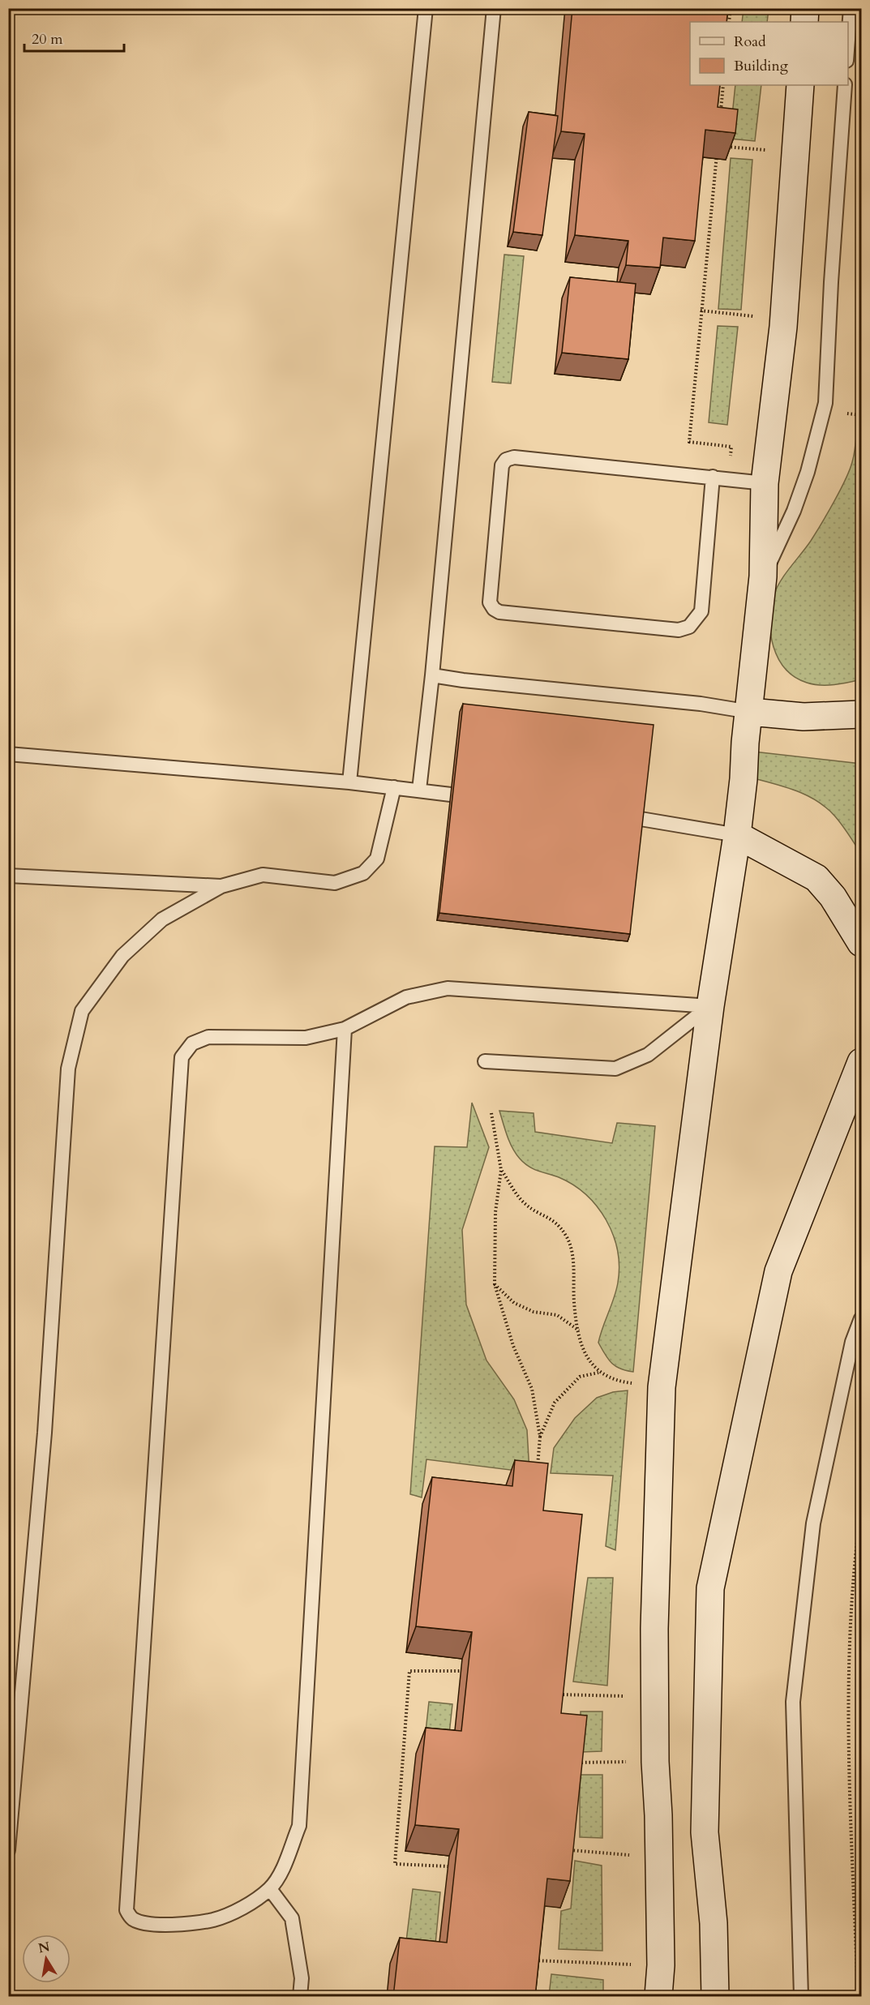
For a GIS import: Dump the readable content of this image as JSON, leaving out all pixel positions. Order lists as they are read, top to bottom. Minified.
{"legend":["Road","Building"],"scale_bar":"20 m","north":"top"}
